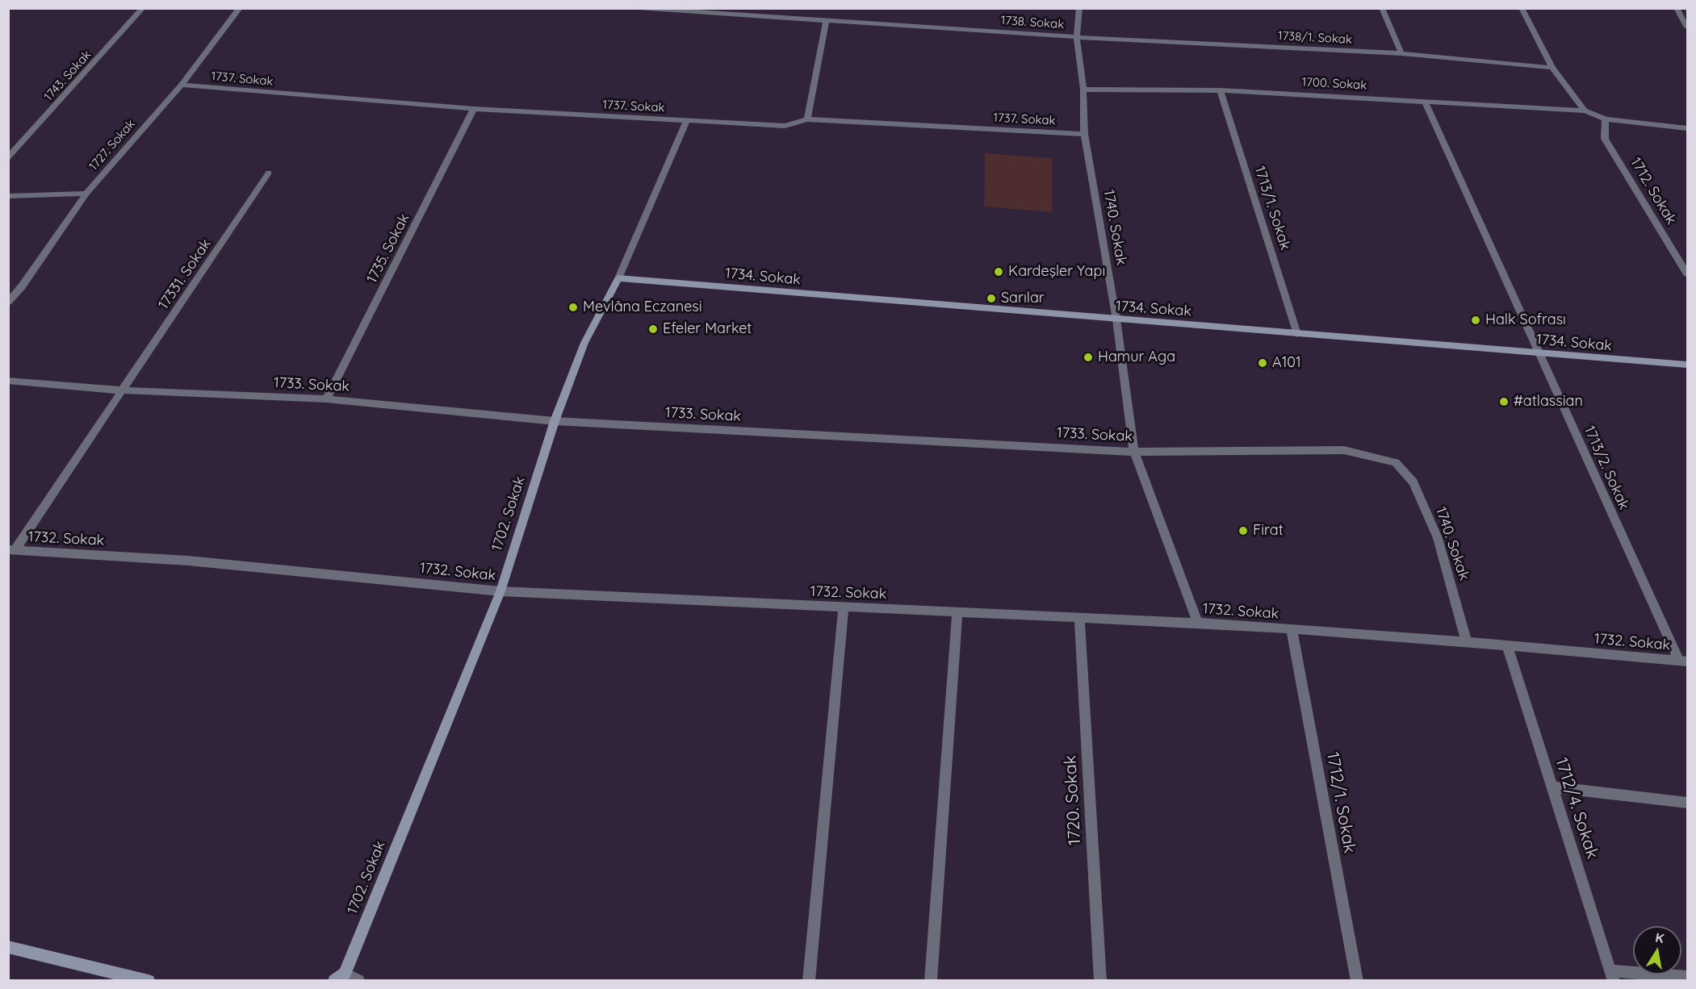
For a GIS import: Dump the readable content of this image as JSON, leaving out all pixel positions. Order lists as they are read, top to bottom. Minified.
{"streets":{"street":["1738. Sokak","1738/1. Sokak","1743. Sokak","1737. Sokak","1700. Sokak","1727. Sokak","1712. Sokak","1713/1. Sokak","1740. Sokak","1735. Sokak","17331. Sokak","1734. Sokak","1733. Sokak","1713/2. Sokak","1702. Sokak","1732. Sokak","1720. Sokak","1712/1. Sokak","1712/4. Sokak"]},"crossings":[["1738. Sokak","1738/1. Sokak"],["1738. Sokak","1740. Sokak"],["1738/1. Sokak","1740. Sokak"],["1737. Sokak","1727. Sokak"],["1737. Sokak","1740. Sokak"],["1737. Sokak","1735. Sokak"],["1737. Sokak","1702. Sokak"],["1700. Sokak","1713/1. Sokak"],["1700. Sokak","1740. Sokak"],["1700. Sokak","1713/2. Sokak"],["1713/1. Sokak","1734. Sokak"],["1740. Sokak","1734. Sokak"],["1740. Sokak","1733. Sokak"],["1740. Sokak","1732. Sokak"],["1735. Sokak","1733. Sokak"],["17331. Sokak","1733. Sokak"],["17331. Sokak","1732. Sokak"],["1734. Sokak","1713/2. Sokak"],["1734. Sokak","1702. Sokak"],["1733. Sokak","1702. Sokak"],["1713/2. Sokak","1732. Sokak"],["1702. Sokak","1732. Sokak"],["1732. Sokak","1720. Sokak"],["1732. Sokak","1712/1. Sokak"],["1732. Sokak","1712/4. Sokak"]],"places":["Kardeşler Yapı","Sarılar","Mevlâna Eczanesi","Halk Sofrası","Efeler Market","Hamur Aga","A101","#atlassian","Firat"],"north":"top"}
